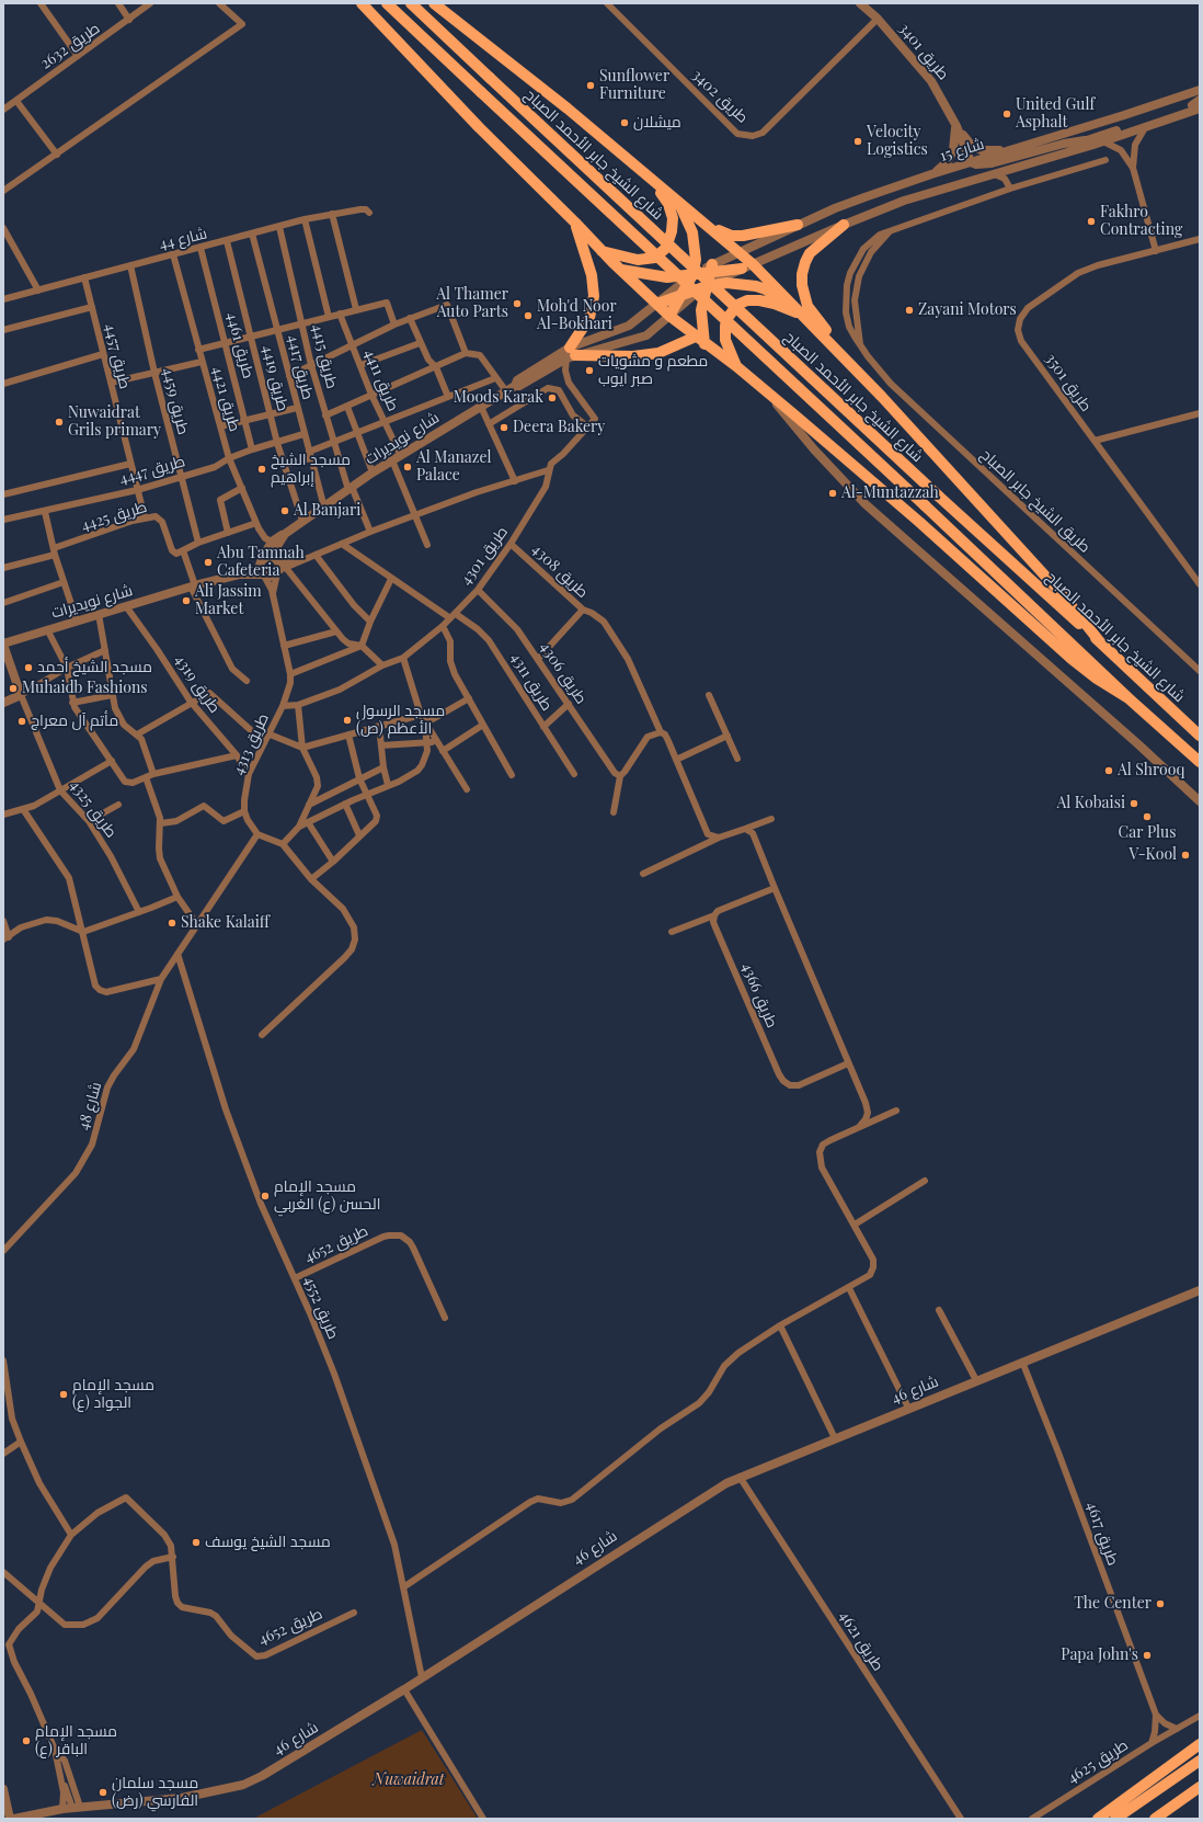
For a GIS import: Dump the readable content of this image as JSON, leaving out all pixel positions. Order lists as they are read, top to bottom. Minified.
{"streets":{"main road":["شارع الشيخ جابر الأحمد الصباح"],"street":["طريق 2632","طريق 3401","طريق 3402","شارع 15","شارع 44","طريق 4461","طريق 4457","طريق 4415","طريق 4417","طريق 4419","طريق 4411","طريق 3501","طريق 4421","طريق 4459","شارع نويديرات","طريق 4447","طريق الشيخ جابر الصباح","طريق 4425","طريق 4301","طريق 4308","طريق 4306","طريق 4311","طريق 4319","طريق 4313","طريق 4325","طريق 4366","شارع 48","طريق 4652","طريق 4552","شارع 46","طريق 4617","طريق 4621","طريق 4625"]},"crossings":[["طريق 3401","طريق 3402"],["طريق 3401","شارع 15"],["شارع 15","شارع نويديرات"],["شارع 44","طريق 4461"],["شارع 44","طريق 4457"],["شارع 44","طريق 4415"],["شارع 44","طريق 4417"],["شارع 44","طريق 4419"],["شارع 44","طريق 4421"],["شارع 44","طريق 4459"],["طريق 4461","طريق 4447"],["طريق 4457","طريق 4447"],["طريق 4457","طريق 4425"],["طريق 4415","شارع نويديرات"],["طريق 4417","شارع نويديرات"],["طريق 4417","طريق 4447"],["طريق 4419","شارع نويديرات"],["طريق 4419","طريق 4447"],["طريق 4411","شارع نويديرات"],["طريق 4421","شارع نويديرات"],["طريق 4421","طريق 4447"],["طريق 4459","طريق 4447"],["شارع نويديرات","طريق 4301"],["شارع نويديرات","طريق 4319"],["شارع نويديرات","طريق 4313"],["شارع نويديرات","طريق 4325"],["طريق 4301","طريق 4308"],["طريق 4301","طريق 4306"],["طريق 4301","طريق 4311"],["طريق 4301","طريق 4313"],["طريق 4308","طريق 4306"],["طريق 4319","طريق 4313"],["طريق 4319","شارع 48"],["طريق 4313","شارع 48"],["شارع 48","طريق 4552"],["طريق 4652","طريق 4552"],["طريق 4552","شارع 46"],["شارع 46","طريق 4617"],["شارع 46","طريق 4621"],["طريق 4617","طريق 4625"]],"parks":["Nuwaidrat"],"places":["Sunflower Furniture","United Gulf Asphalt","ميشلان","Velocity Logistics","Fakhro Contracting","Al Thamer Auto Parts","Zayani Motors","Moh'd Noor Al-Bokhari","مطعم و مشويات صبر ايوب","Moods Karak","Nuwaidrat Grils primary","Deera Bakery","Al Manazel Palace","مسجد الشيخ إبراهيم","Al-Muntazzah","Al Banjari","Abu Tamnah Cafeteria","Ali Jassim Market","مسجد الشيخ أحمد","Muhaidb Fashions","مسجد الرسول الأعظم (ص)","مأتم آل معراج","Al Shrooq","Al Kobaisi","Car Plus","V-Kool","Shake Kalaiff","مسجد الإمام الحسن (ع) الغربي","مسجد الإمام الجواد (ع)","مسجد الشيخ يوسف","The Center","Papa John's","مسجد الإمام الباقر (ع)","مسجد سلمان الفارسي (رض)"]}
